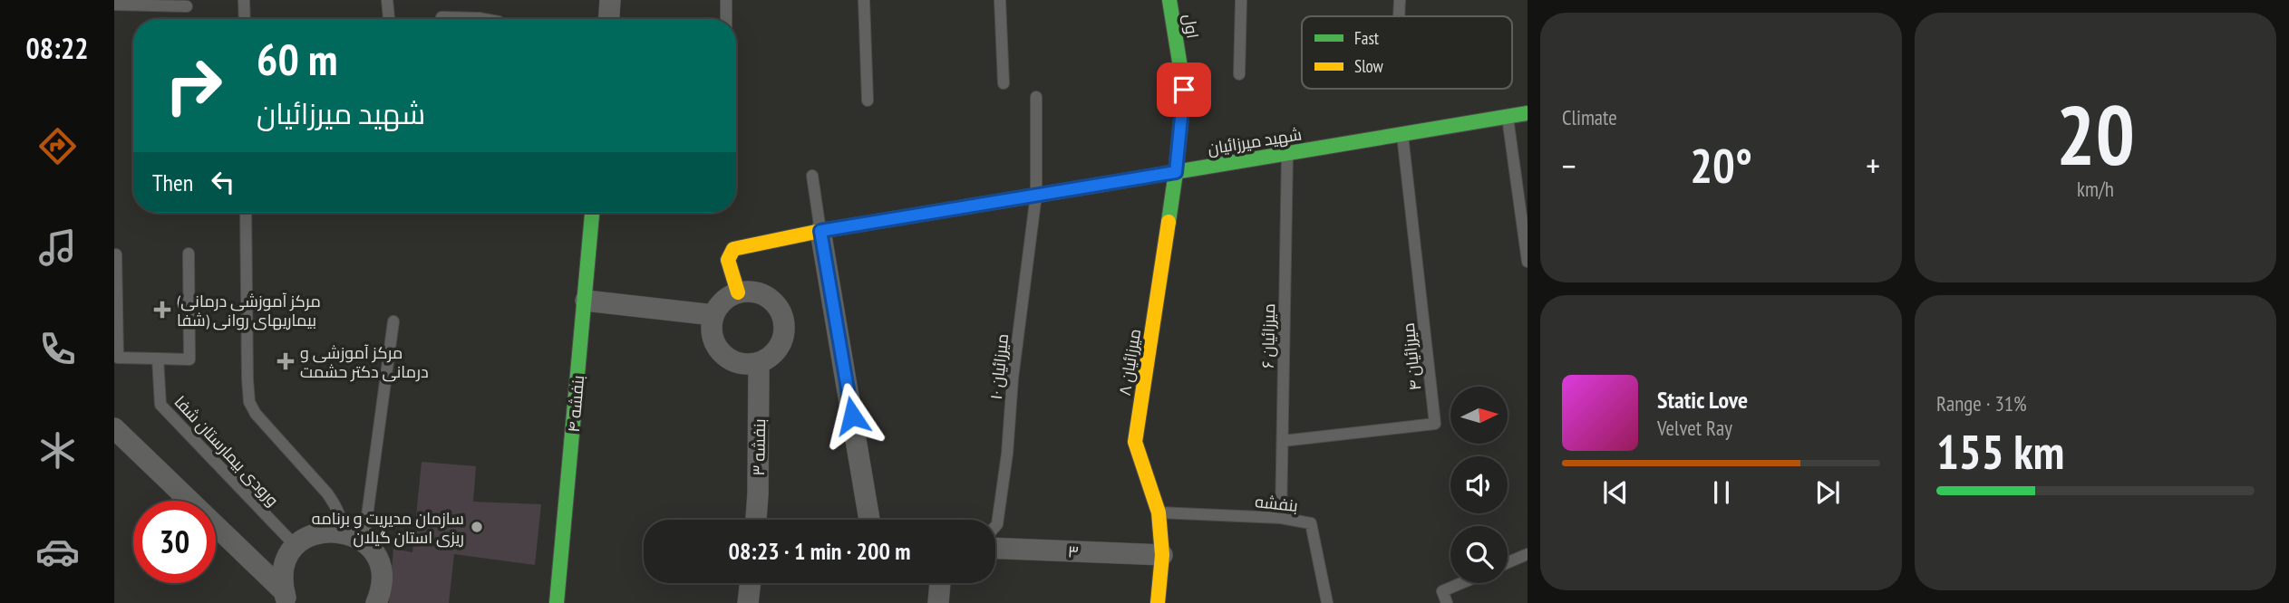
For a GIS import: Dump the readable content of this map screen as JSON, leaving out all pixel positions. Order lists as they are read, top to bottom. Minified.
{"streets":{"street":["اول","شهید میرزائیان","میرزائیان ۸","بنفشه ۴","بنفشه ۳","۳"],"lane":["میرزائیان ۶","میرزائیان ۴","میرزائیان ۱۰","ورودی بیمارستان شفا","بنفشه"]},"crossings":[["اول","شهید میرزائیان"],["اول","میرزائیان ۸"],["شهید میرزائیان","میرزائیان ۶"],["شهید میرزائیان","میرزائیان ۴"],["شهید میرزائیان","میرزائیان ۸"],["شهید میرزائیان","میرزائیان ۱۰"],["شهید میرزائیان","بنفشه ۳"],["میرزائیان ۶","میرزائیان ۴"],["میرزائیان ۶","بنفشه"],["میرزائیان ۸","بنفشه"],["میرزائیان ۸","۳"]],"places":{"health":["(مرکز آموزشی درمانی بیماریهای روانی (شفا","مرکز آموزشی و ‌درمانی دکتر حشمت"],"other":["سازمان مدیریت و برنامه ریزی استان گیلان"]},"legend":["Fast","Slow"],"north":"right","page":{"tabs":"08:22","tile":["Climate",["20","km/h"],["Range · 31%","155 km"]],"turn":["60 m","شهید میرزائیان"],"heat":["−","20°","+"],"then":"Then","song":["Static Love","Velvet Ray"],"limit":"30","trip":"08:23 · 1 min · 200 m"}}
